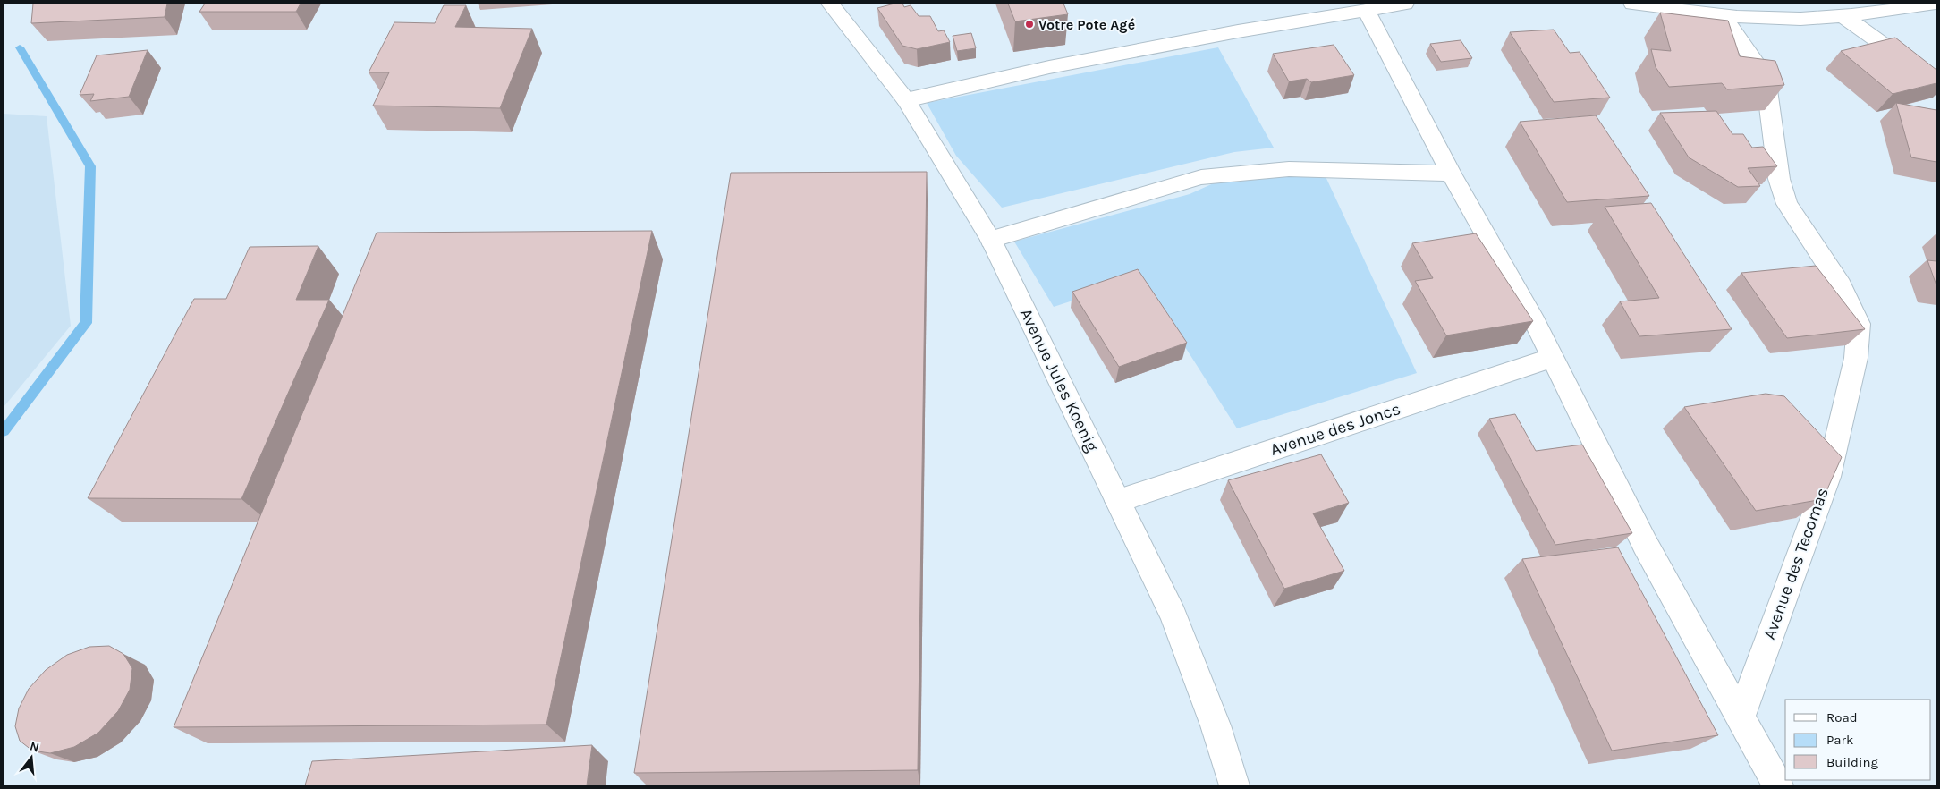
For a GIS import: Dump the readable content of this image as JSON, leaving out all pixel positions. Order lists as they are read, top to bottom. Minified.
{"streets":{"street":["Avenue Jules Koenig","Avenue des Joncs","Avenue des Tecomas"]},"crossings":[["Avenue Jules Koenig","Avenue des Joncs"]],"places":["Votre Pote Agé"],"legend":["Road","Park","Building"],"north":"top"}
